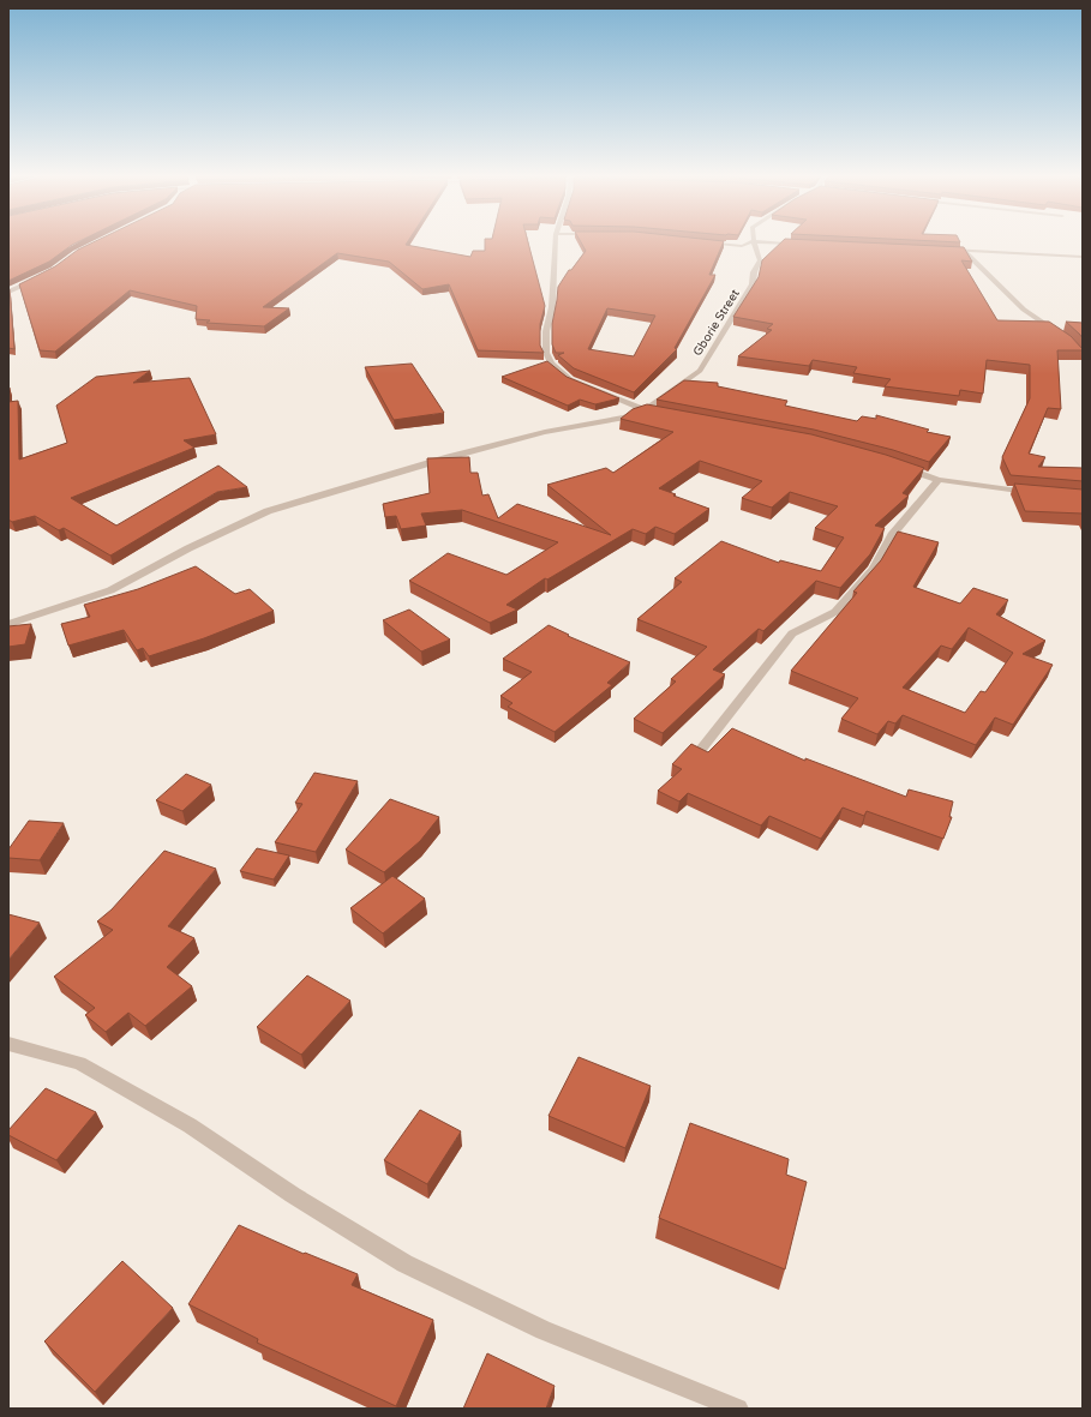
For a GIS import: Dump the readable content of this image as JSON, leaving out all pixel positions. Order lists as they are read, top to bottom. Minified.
{"streets":{"street":["Gborie Street"]}}
